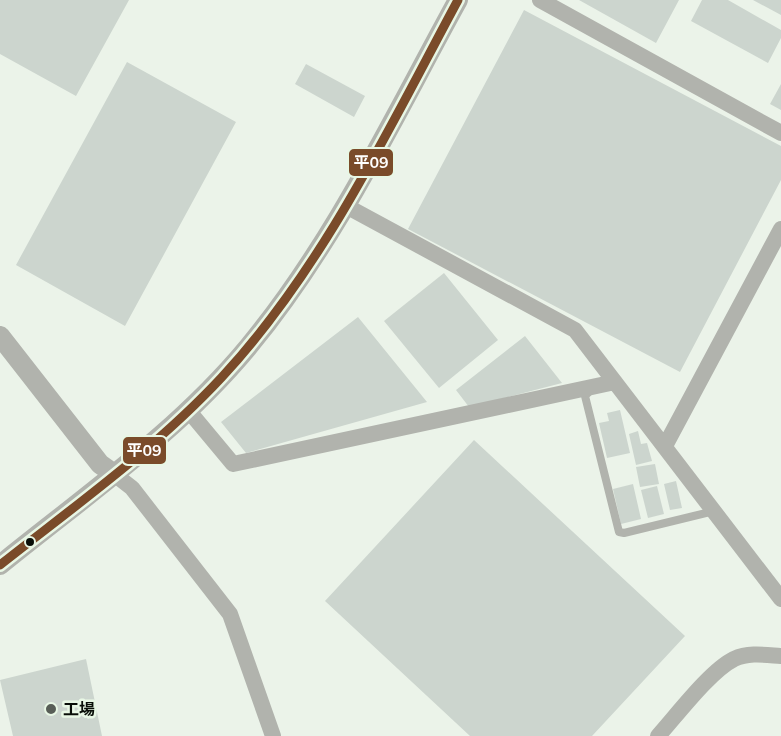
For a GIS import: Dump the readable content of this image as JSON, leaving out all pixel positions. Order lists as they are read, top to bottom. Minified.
{"places":["工場"],"lines":["transit line 平09"]}
